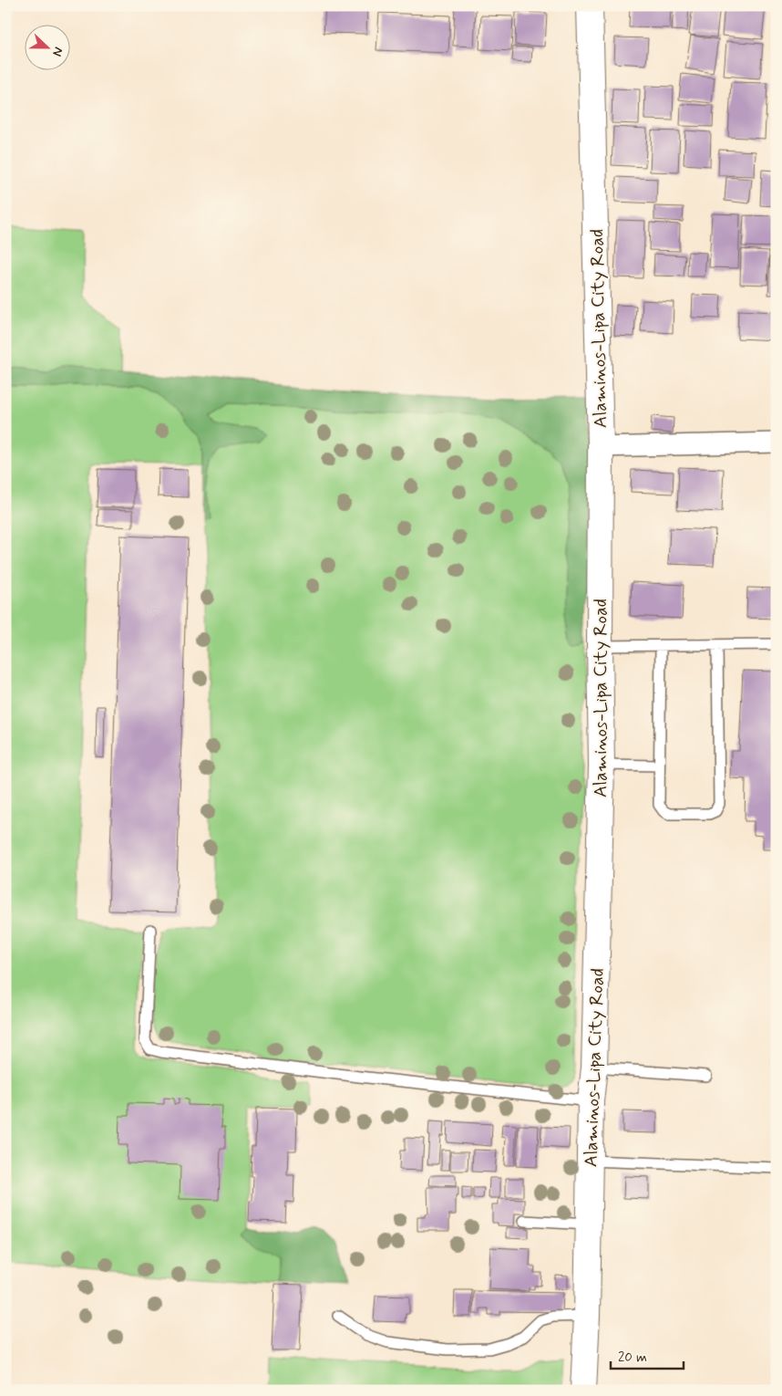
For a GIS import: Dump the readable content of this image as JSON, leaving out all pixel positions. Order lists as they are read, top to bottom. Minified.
{"streets":{"main road":["Alaminos-Lipa City Road"]},"scale_bar":"20 m","north":"right"}
